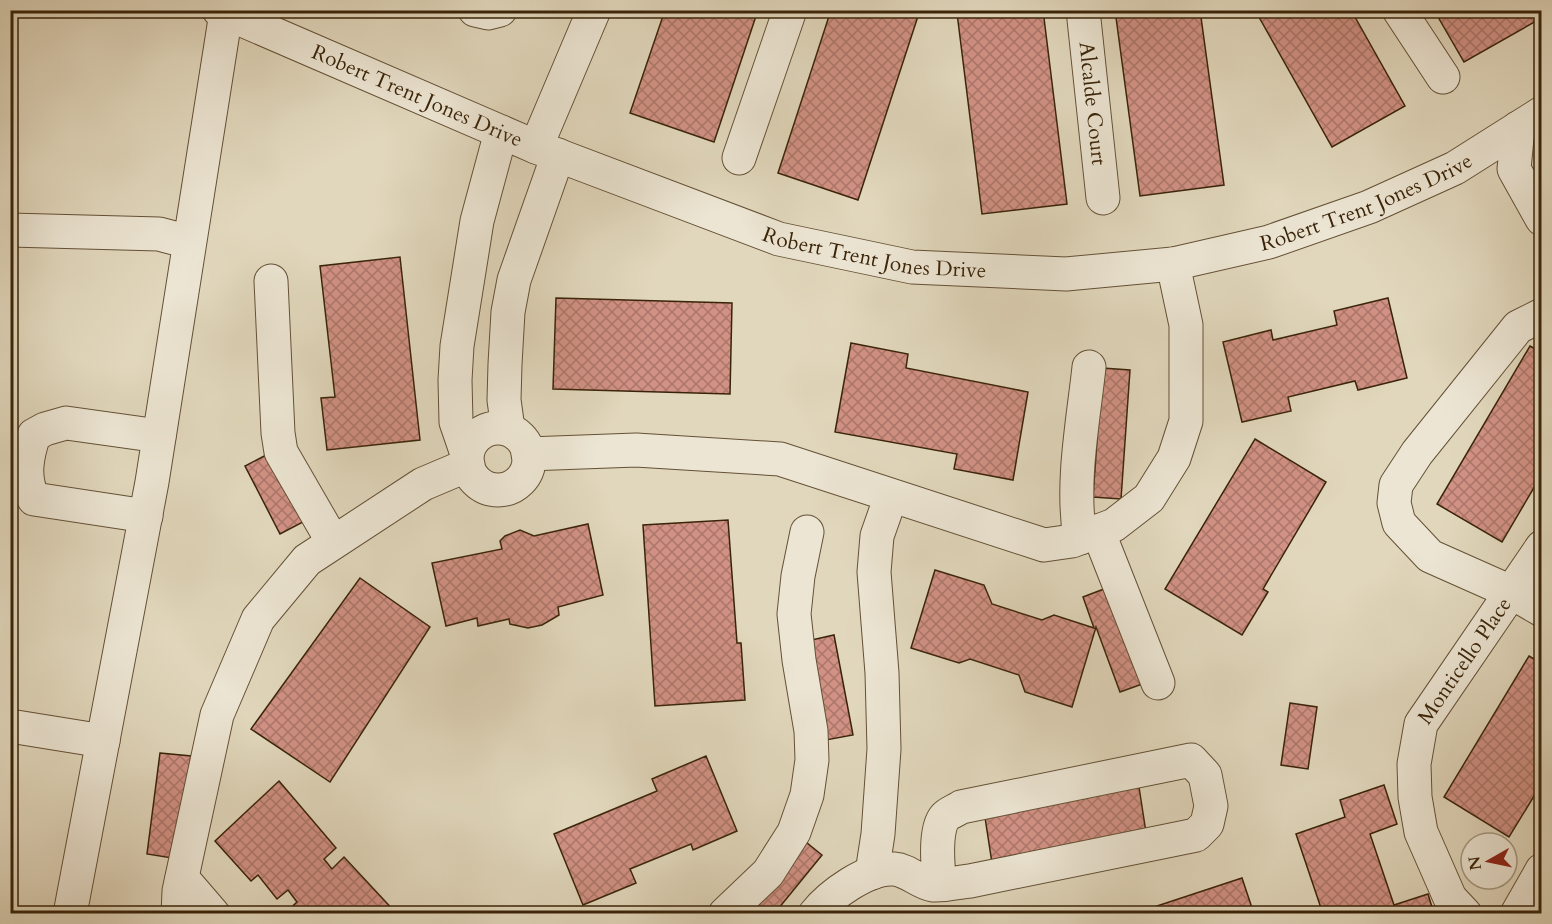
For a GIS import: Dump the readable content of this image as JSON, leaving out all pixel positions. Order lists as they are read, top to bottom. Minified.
{"streets":{"street":["Robert Trent Jones Drive","Alcalde Court","Monticello Place"]},"north":"left"}
